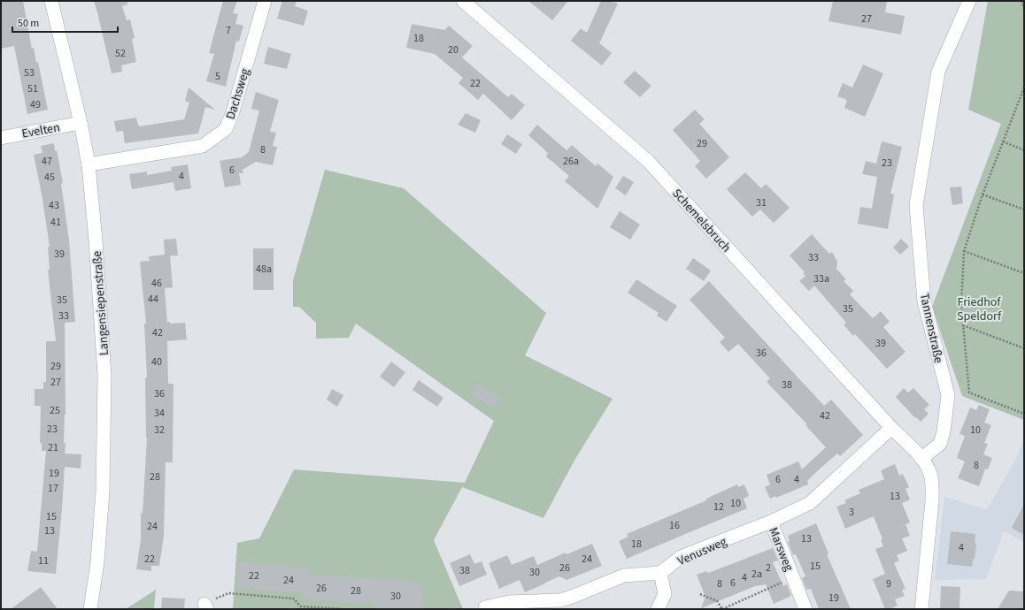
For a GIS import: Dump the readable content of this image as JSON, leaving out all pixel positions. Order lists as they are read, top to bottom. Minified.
{"streets":{"street":["Dachsweg","Evelten","Schemelsbruch","Langensiepenstraße","Tannenstraße","Marsweg","Venusweg"]},"crossings":[["Dachsweg","Langensiepenstraße"],["Evelten","Langensiepenstraße"],["Schemelsbruch","Tannenstraße"],["Schemelsbruch","Venusweg"],["Marsweg","Venusweg"]],"parks":["Friedhof Speldorf"],"house_numbers":["27","7","18","20","52","53","5","22","51","49","29","8","47","26a","23","6","4","45","31","43","41","39","33","48a","33a","46","44","35","35","33","42","39","36","40","29","27","38","36","25","34","42","23","32","10","21","8","19","28","6","4","17","13","10","12","3","15","16","24","13","13","18","4","22","24","11","15","26","2","38","30","2a","22","4","24","6","8","9","26","28","30","19"],"scale_bar":"50 m"}
